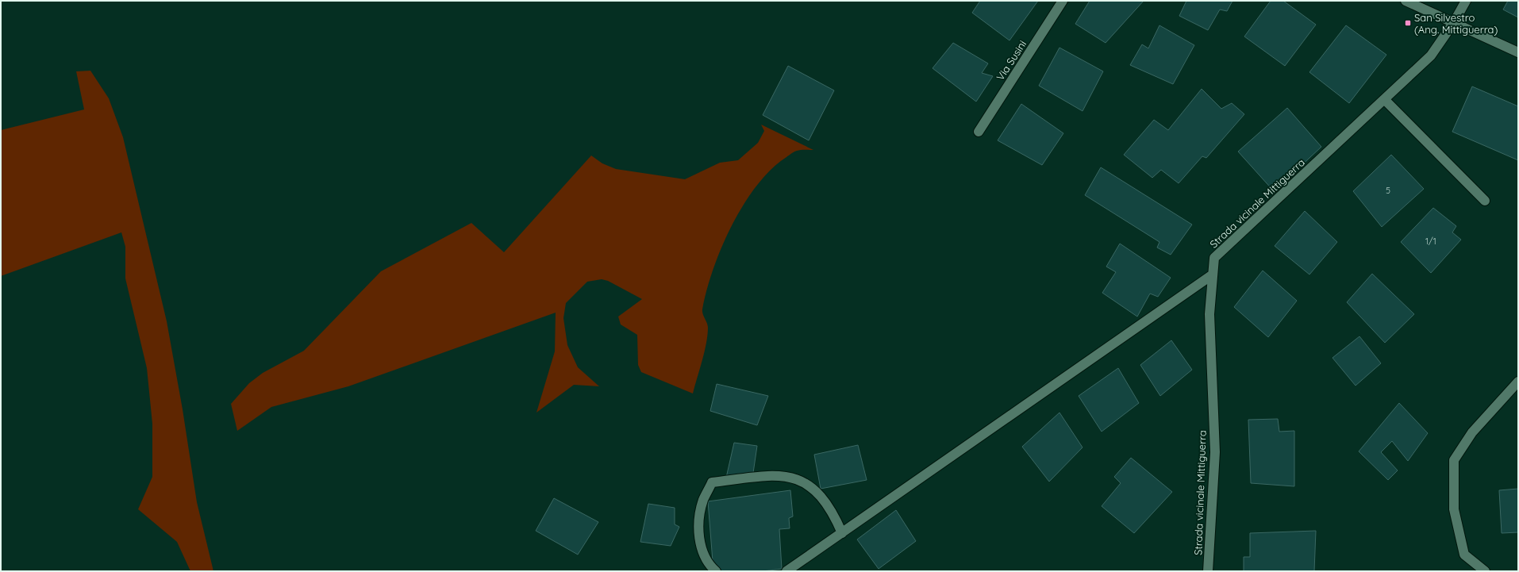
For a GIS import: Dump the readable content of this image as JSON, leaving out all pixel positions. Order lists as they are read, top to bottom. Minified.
{"streets":{"street":["Via Susini","Strada vicinale Mittiguerra"]},"places":{"transit":["San Silvestro (Ang. Mittiguerra)"]},"house_numbers":["5","1/1"]}
